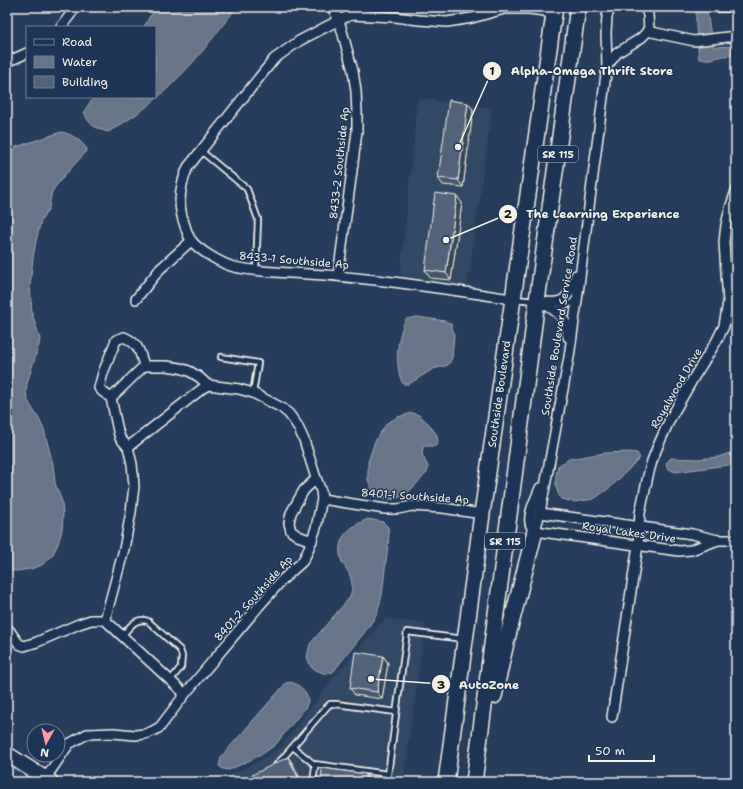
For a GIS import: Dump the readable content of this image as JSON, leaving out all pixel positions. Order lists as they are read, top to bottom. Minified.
{"streets":{"highway":["SR 115","Southside Boulevard"],"street":["8433-2 Southside Ap","8433-1 Southside Ap","Southside Boulevard Service Road","Royalwood Drive","8401-1 Southside Ap","Royal Lakes Drive","8401-2 Southside Ap"]},"crossings":[["8433-2 Southside Ap","8433-1 Southside Ap"],["8433-1 Southside Ap","Southside Boulevard"],["Southside Boulevard Service Road","Royal Lakes Drive"],["Royalwood Drive","Royal Lakes Drive"],["Southside Boulevard","8401-1 Southside Ap"],["8401-1 Southside Ap","8401-2 Southside Ap"]],"places":["Alpha-Omega Thrift Store","The Learning Experience","AutoZone"],"legend":["Road","Water","Building"],"scale_bar":"50 m","north":"bottom"}
